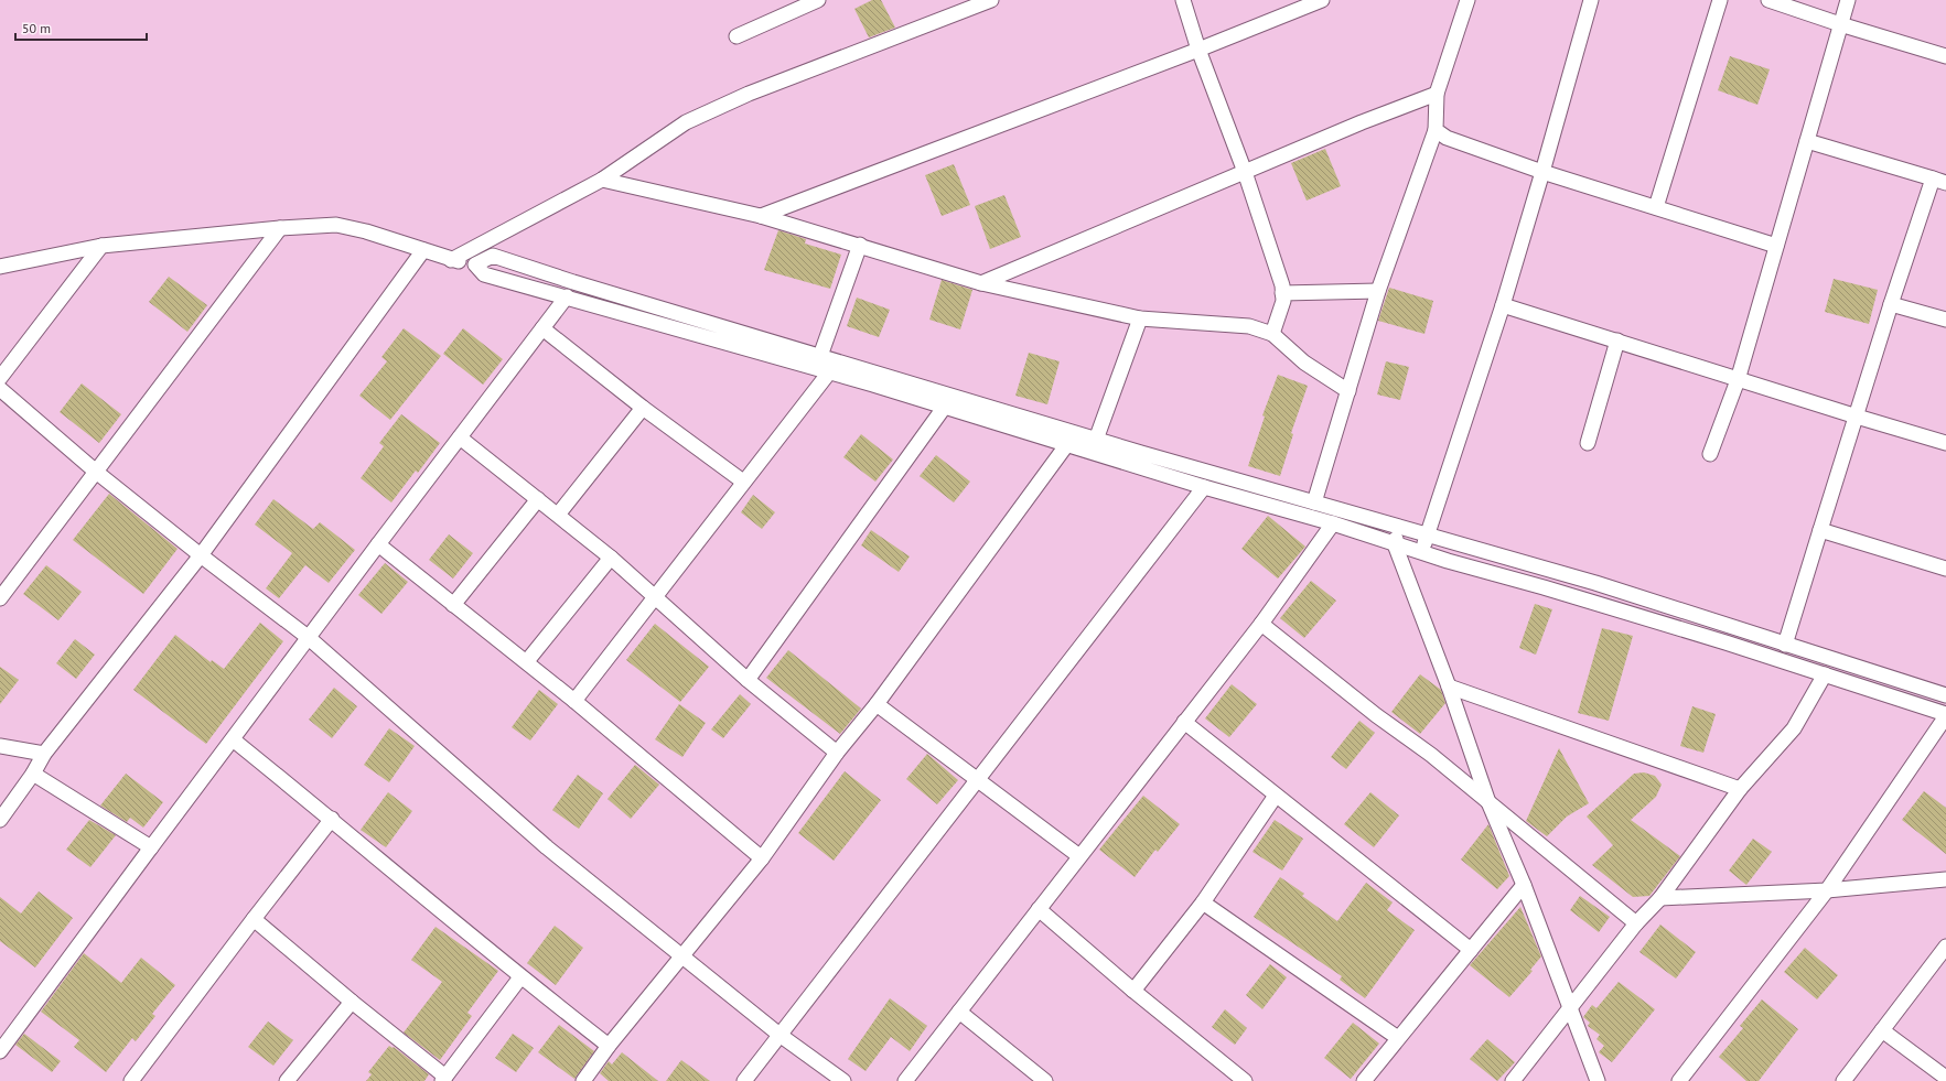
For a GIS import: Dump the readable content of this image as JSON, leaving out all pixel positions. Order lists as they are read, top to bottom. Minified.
{"scale_bar":"50 m"}
